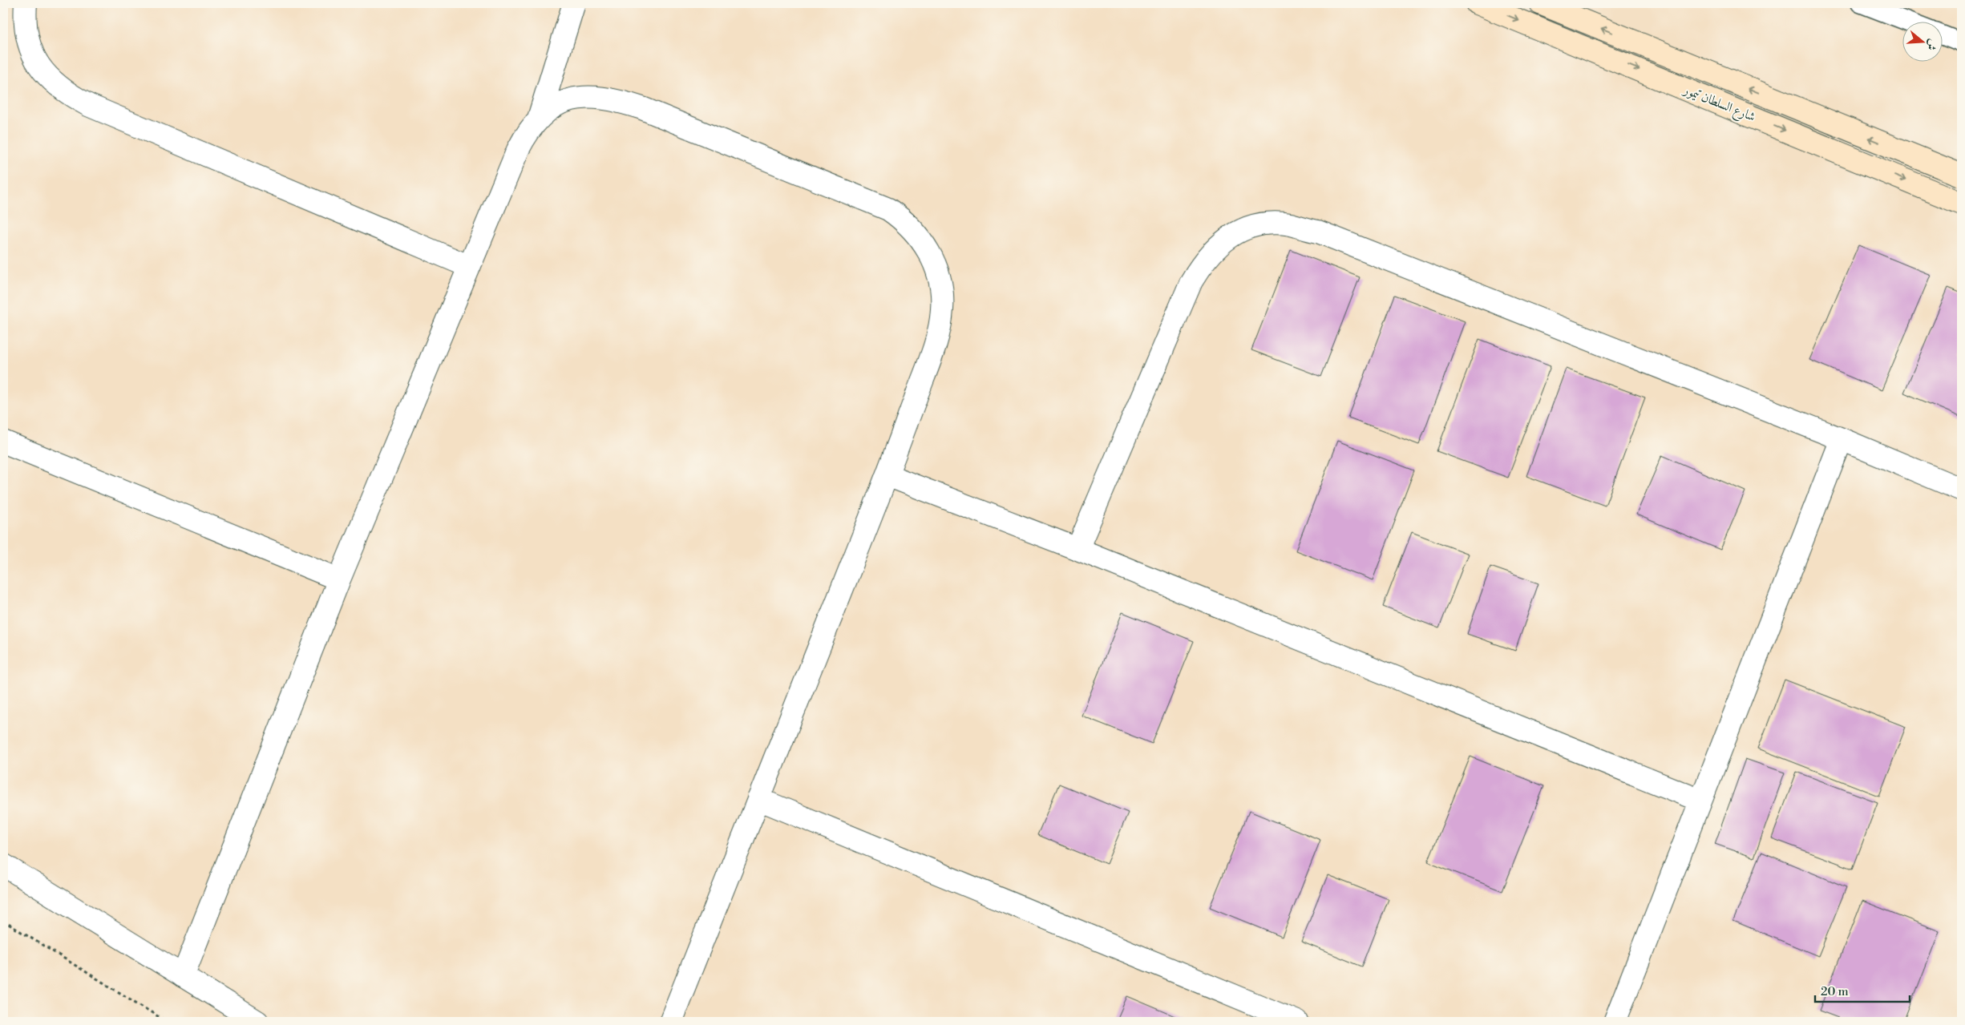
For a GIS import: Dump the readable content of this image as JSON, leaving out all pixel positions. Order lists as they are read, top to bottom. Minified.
{"streets":{"main road":["شارع السلطان تيمور"]},"scale_bar":"20 m","north":"right"}
